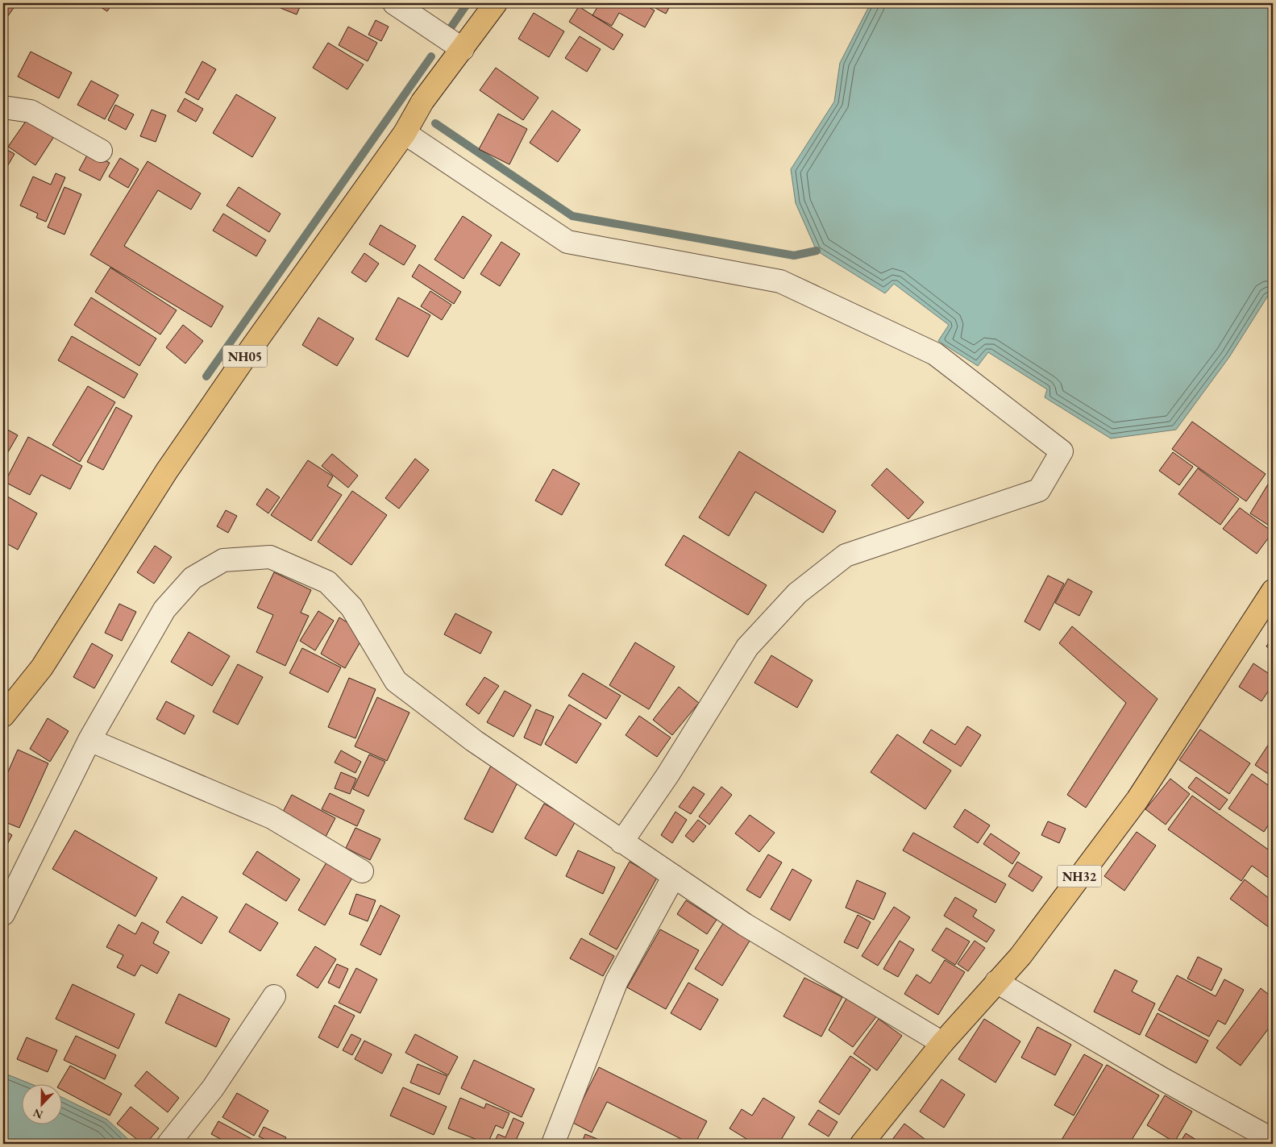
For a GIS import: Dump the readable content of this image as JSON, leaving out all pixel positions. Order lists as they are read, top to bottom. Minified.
{"streets":{"main road":["NH05","NH32"]},"north":"bottom"}
